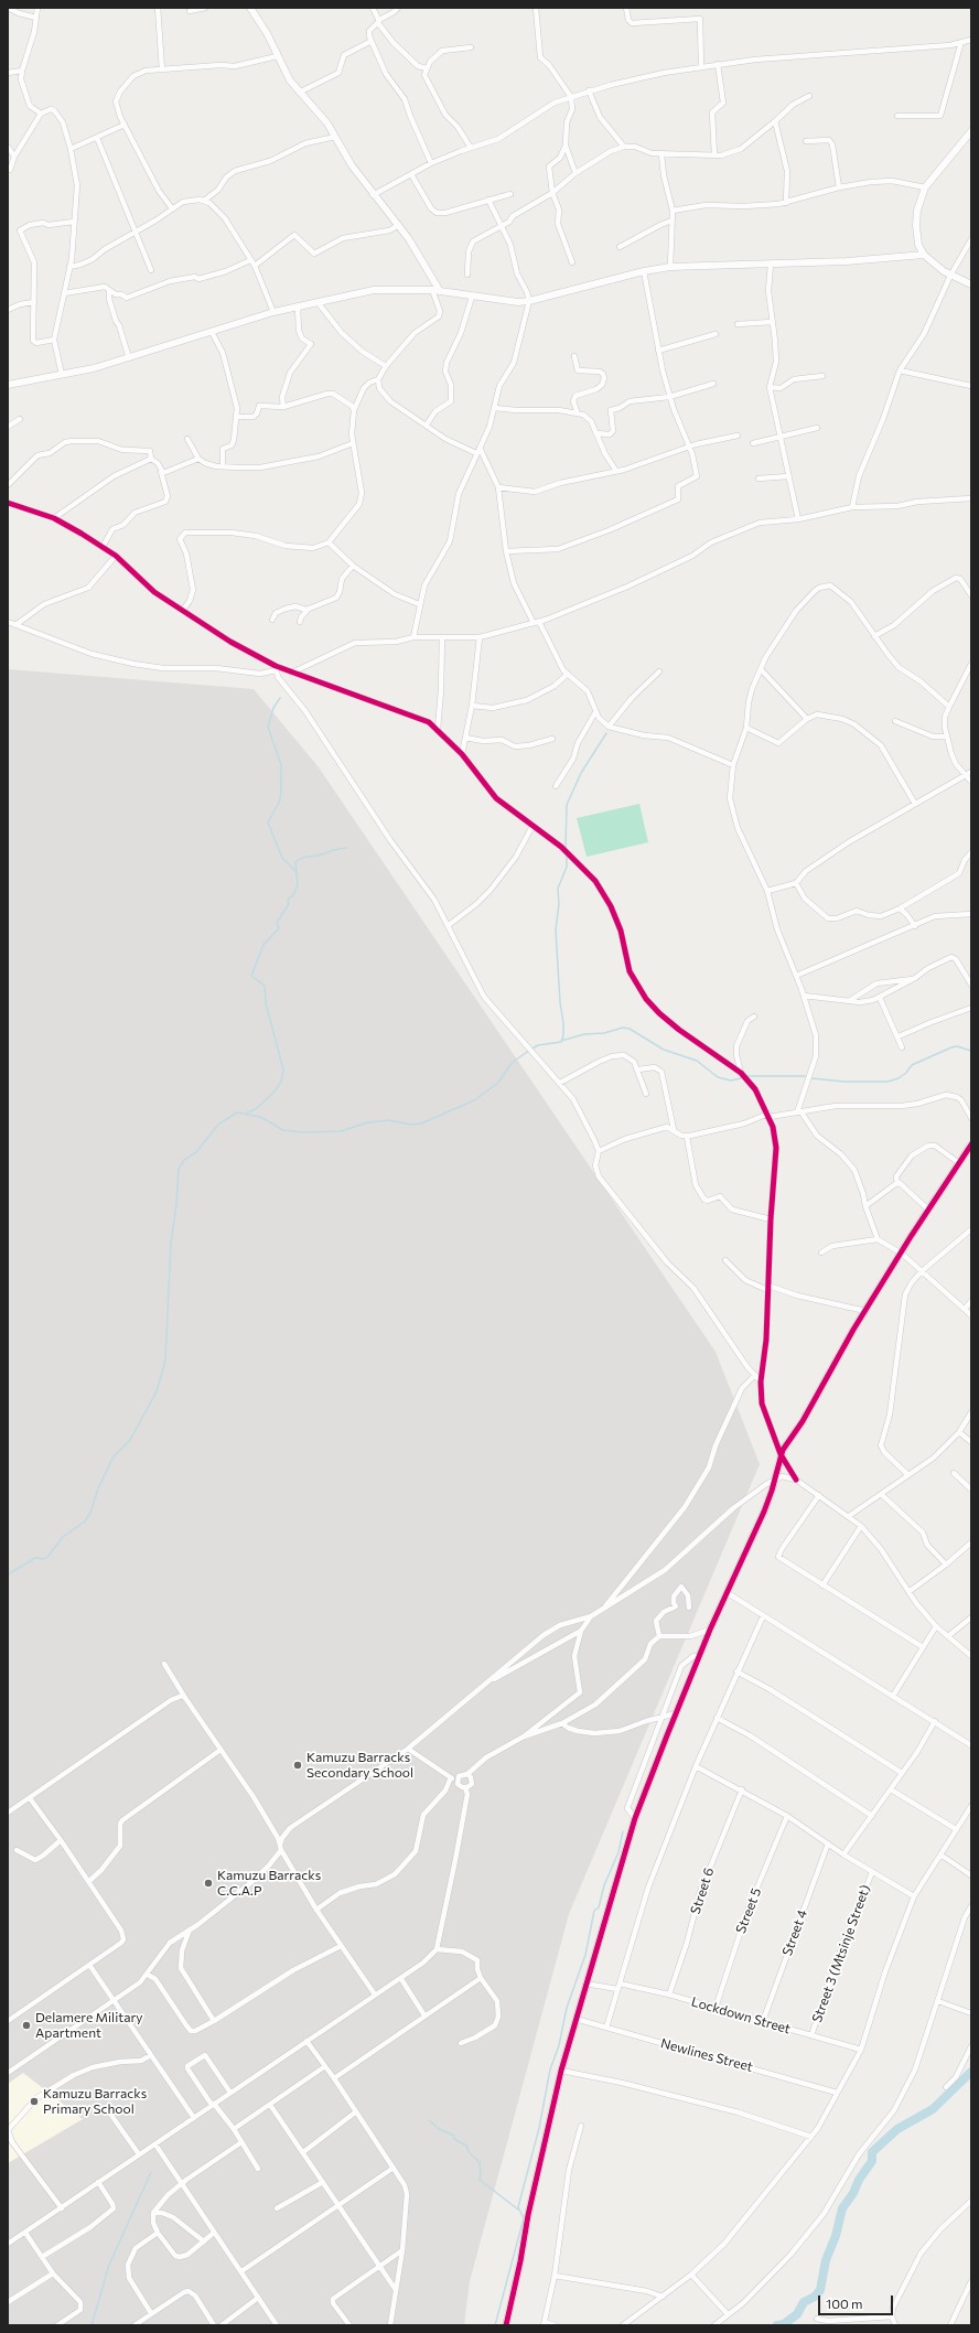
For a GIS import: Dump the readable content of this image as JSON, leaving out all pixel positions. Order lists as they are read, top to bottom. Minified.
{"streets":{"street":["Street 6","Street 5","Street 4","Street 3 (Mtsinje Street)","Lockdown Street","Newlines Street"]},"crossings":[["Street 6","Lockdown Street"],["Street 5","Lockdown Street"],["Street 4","Lockdown Street"],["Street 3 (Mtsinje Street)","Lockdown Street"]],"places":["Kamuzu Barracks Secondary School","Kamuzu Barracks C.C.A.P","Delamere Military Apartment","Kamuzu Barracks Primary School"],"scale_bar":"100 m"}
